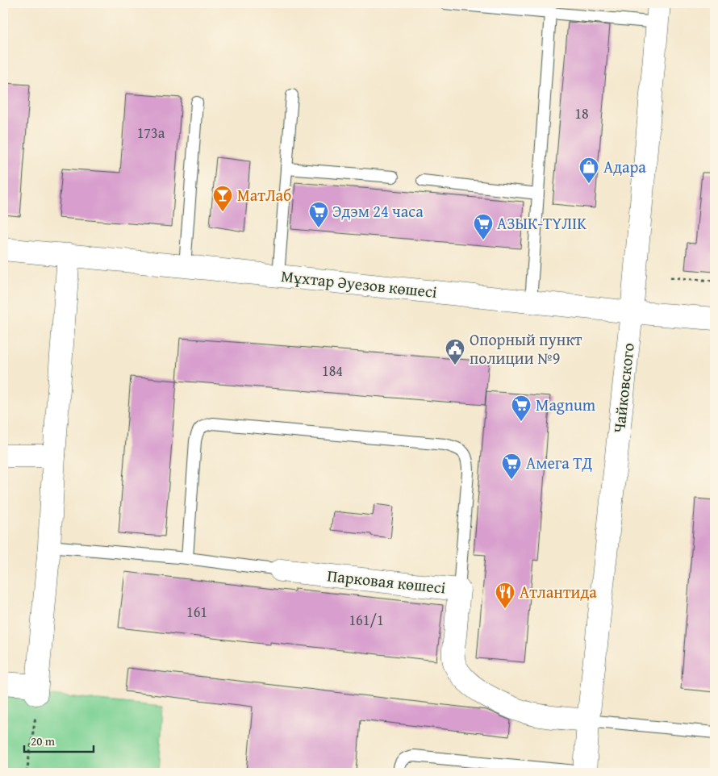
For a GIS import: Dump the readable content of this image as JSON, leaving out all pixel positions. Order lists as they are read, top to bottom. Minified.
{"streets":{"street":["Мұхтар Әуезов көшесі","Чайковского","Парковая көшесі"]},"crossings":[["Мұхтар Әуезов көшесі","Чайковского"],["Чайковского","Парковая көшесі"]],"places":{"shop":["Адара"],"bar":["МатЛаб"],"supermarket":["Эдэм 24 часа","АЗЫК-TYЛIK","Magnum","Амега ТД"],"public building":["Опорный пункт полиции №9"],"restaurant":["Атлантида"]},"house_numbers":["18","173а","184","161","161/1"],"scale_bar":"20 m"}
